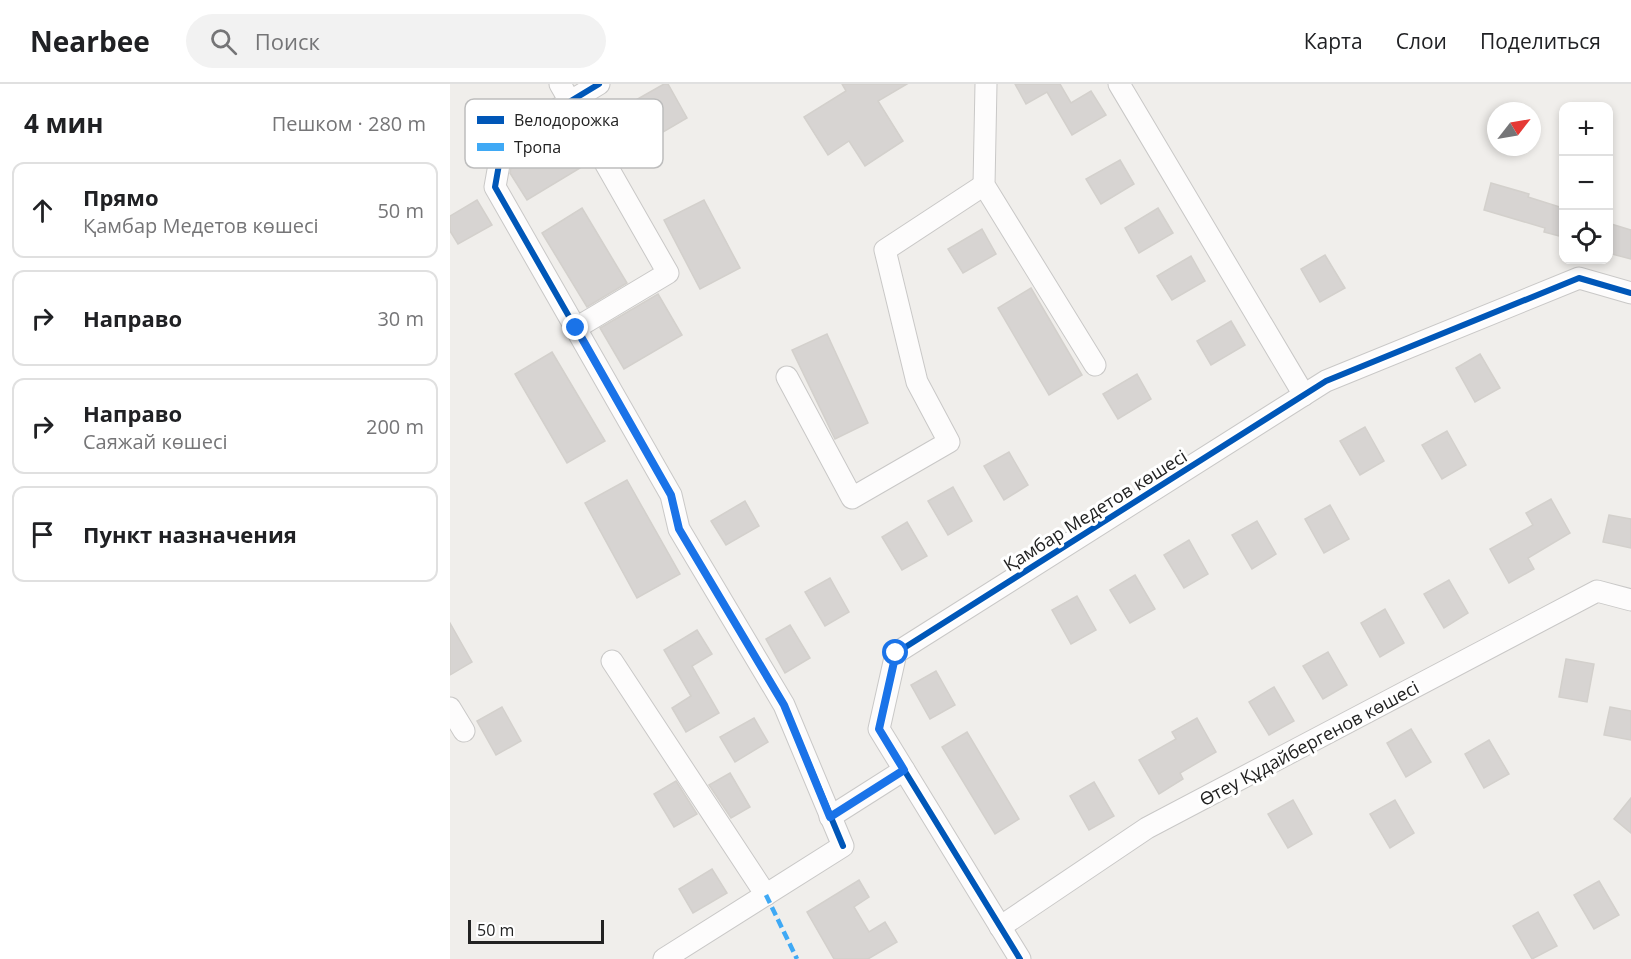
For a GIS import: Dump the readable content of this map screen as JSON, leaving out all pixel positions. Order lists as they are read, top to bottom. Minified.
{"streets":{"street":["Қамбар Медетов көшесі","Өтеу Құдайбергенов көшесі"]},"crossings":[["Қамбар Медетов көшесі","Өтеу Құдайбергенов көшесі"]],"legend":["Велодорожка","Тропа"],"scale_bar":"50 m","north":"top right","page":{"header":"Nearbee","search":"Поиск","nav":["Карта","Слои","Поделиться"],"heading":["4 мин","Пешком · 280 m"],"map_buttons":["+","−"],"list":[["Прямо","Қамбар Медетов көшесі","50 m"],["Направо","30 m"],["Направо","Саяжай көшесі","200 m"],"Пункт назначения"],"scale":"50 m"}}
